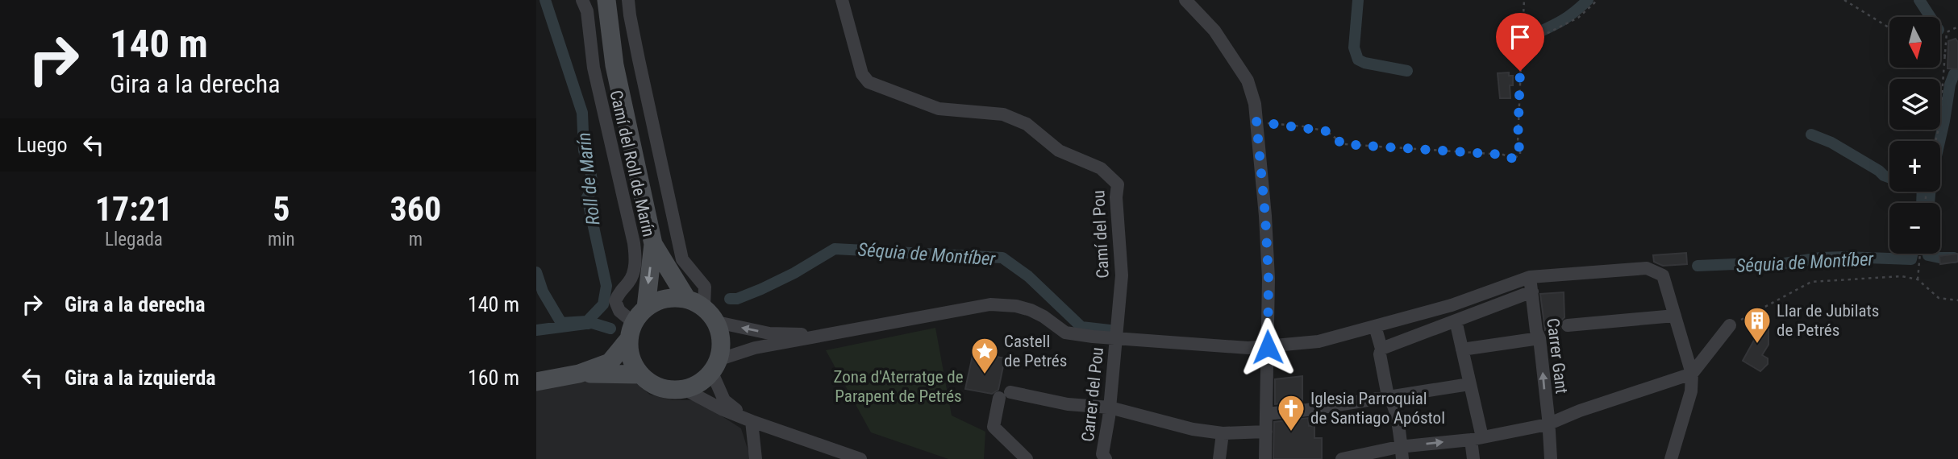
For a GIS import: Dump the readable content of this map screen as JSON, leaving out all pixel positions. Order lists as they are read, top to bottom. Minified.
{"streets":{"street":["Camí del Roll de Marín","Camí del Pou","Carrer Gant","Carrer del Pou"]},"crossings":[["Camí del Pou","Carrer del Pou"]],"water":["Roll de Marín","Séquia de Montíber"],"parks":["Zona d'Aterratge de Parapent de Petrés"],"places":{"building":["Llar de Jubilats de Petrés"],"place":["Castell de Petrés"],"church":["Iglesia Parroquial de Santiago Apóstol"]},"north":"bottom","page":{"turn":["140 m","Gira a la derecha"],"map_buttons":["+","−"],"then":"Luego","eta":["17:21","Llegada","5","min","360","m"],"list":[{"name":"Gira a la derecha","value":"140 m"},{"name":"Gira a la izquierda","value":"160 m"}]}}
